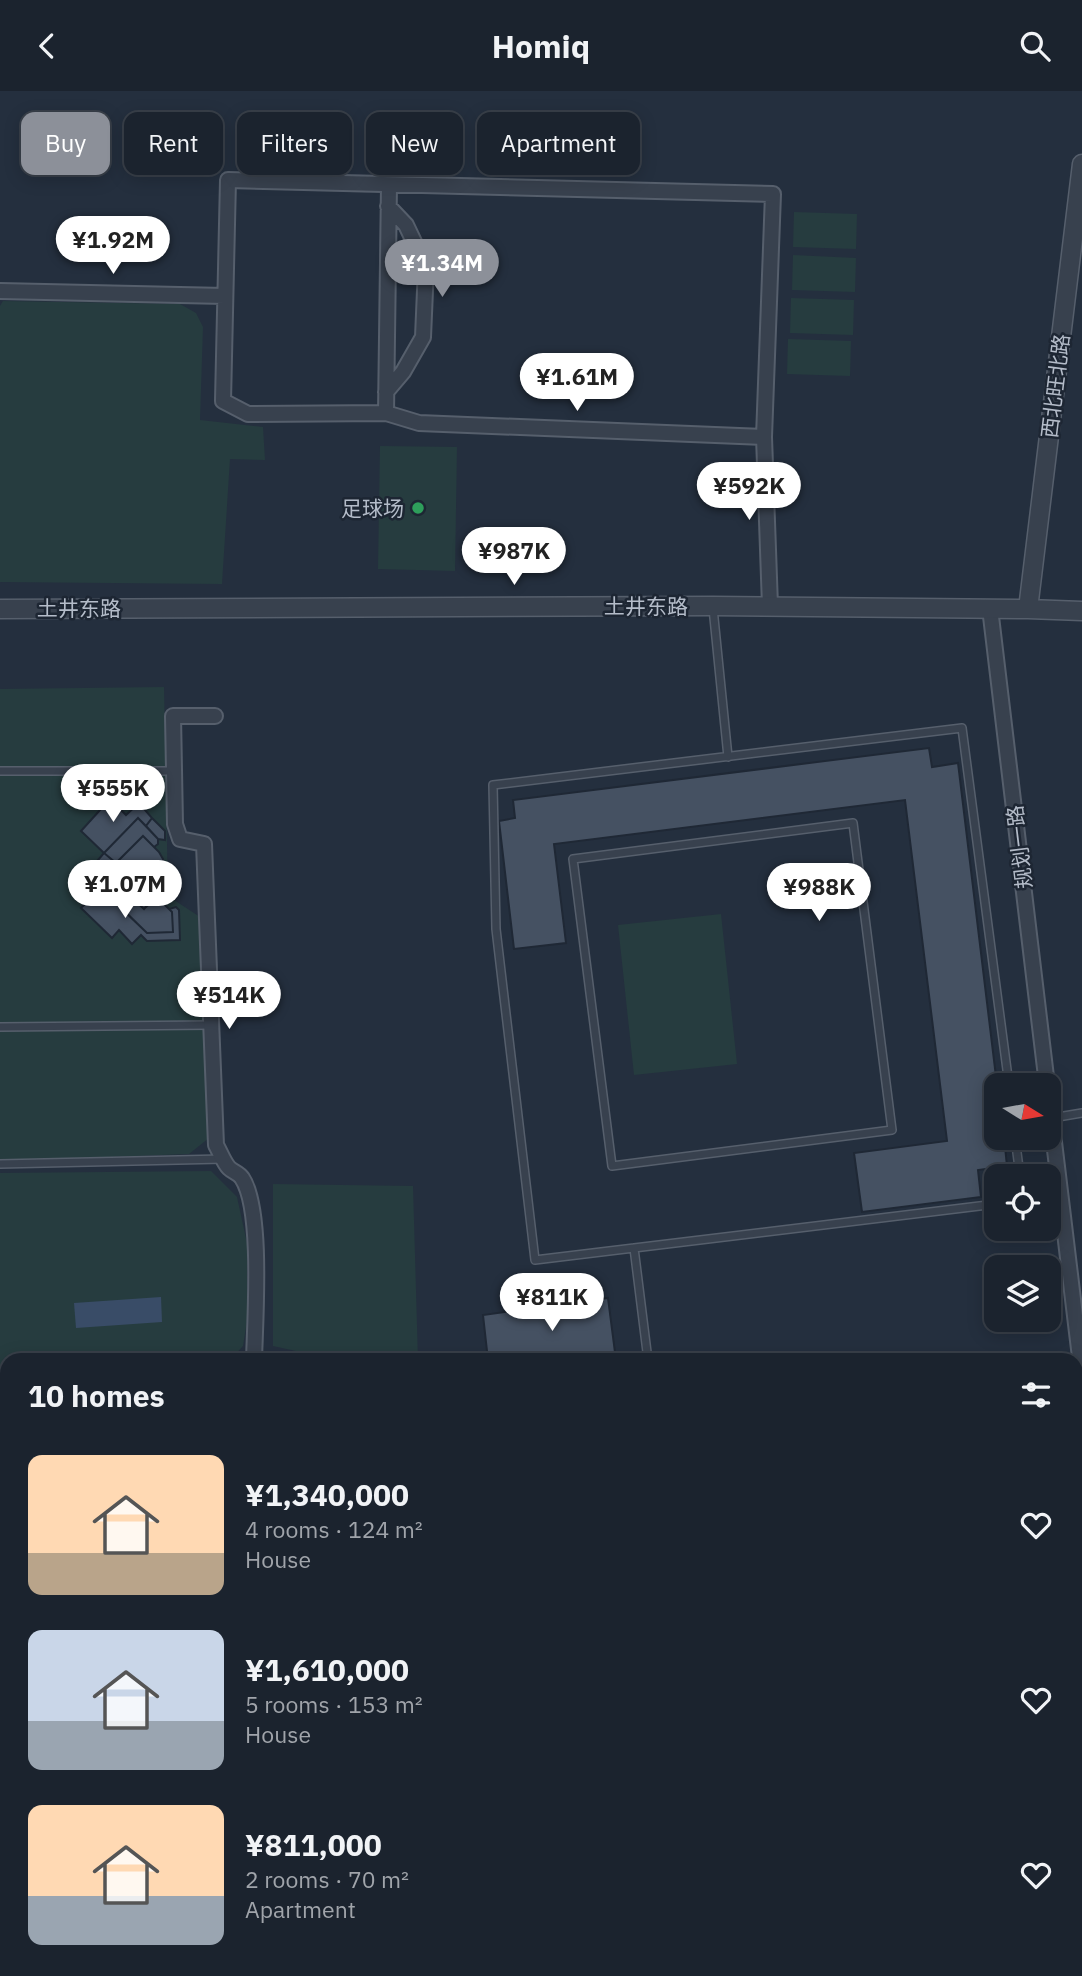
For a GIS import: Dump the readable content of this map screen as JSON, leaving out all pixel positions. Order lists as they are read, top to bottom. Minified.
{"streets":{"street":["西北旺北路","土井东路","规划一路"]},"crossings":[["西北旺北路","土井东路"],["土井东路","规划一路"]],"places":["足球场"],"north":"right","page":{"header":"Homiq","chip":["Buy","Rent","Filters","New","Apartment"],"price":["¥1.92M","¥1.34M","¥1.61M","¥592K","¥987K","¥555K","¥1.07M","¥988K","¥514K","¥811K"],"heading":"10 homes","list":[{"name":"¥1,340,000","note":"4 rooms · 124 m² · House"},{"name":"¥1,610,000","note":"5 rooms · 153 m² · House"},{"name":"¥811,000","note":"2 rooms · 70 m² · Apartment"}]}}
